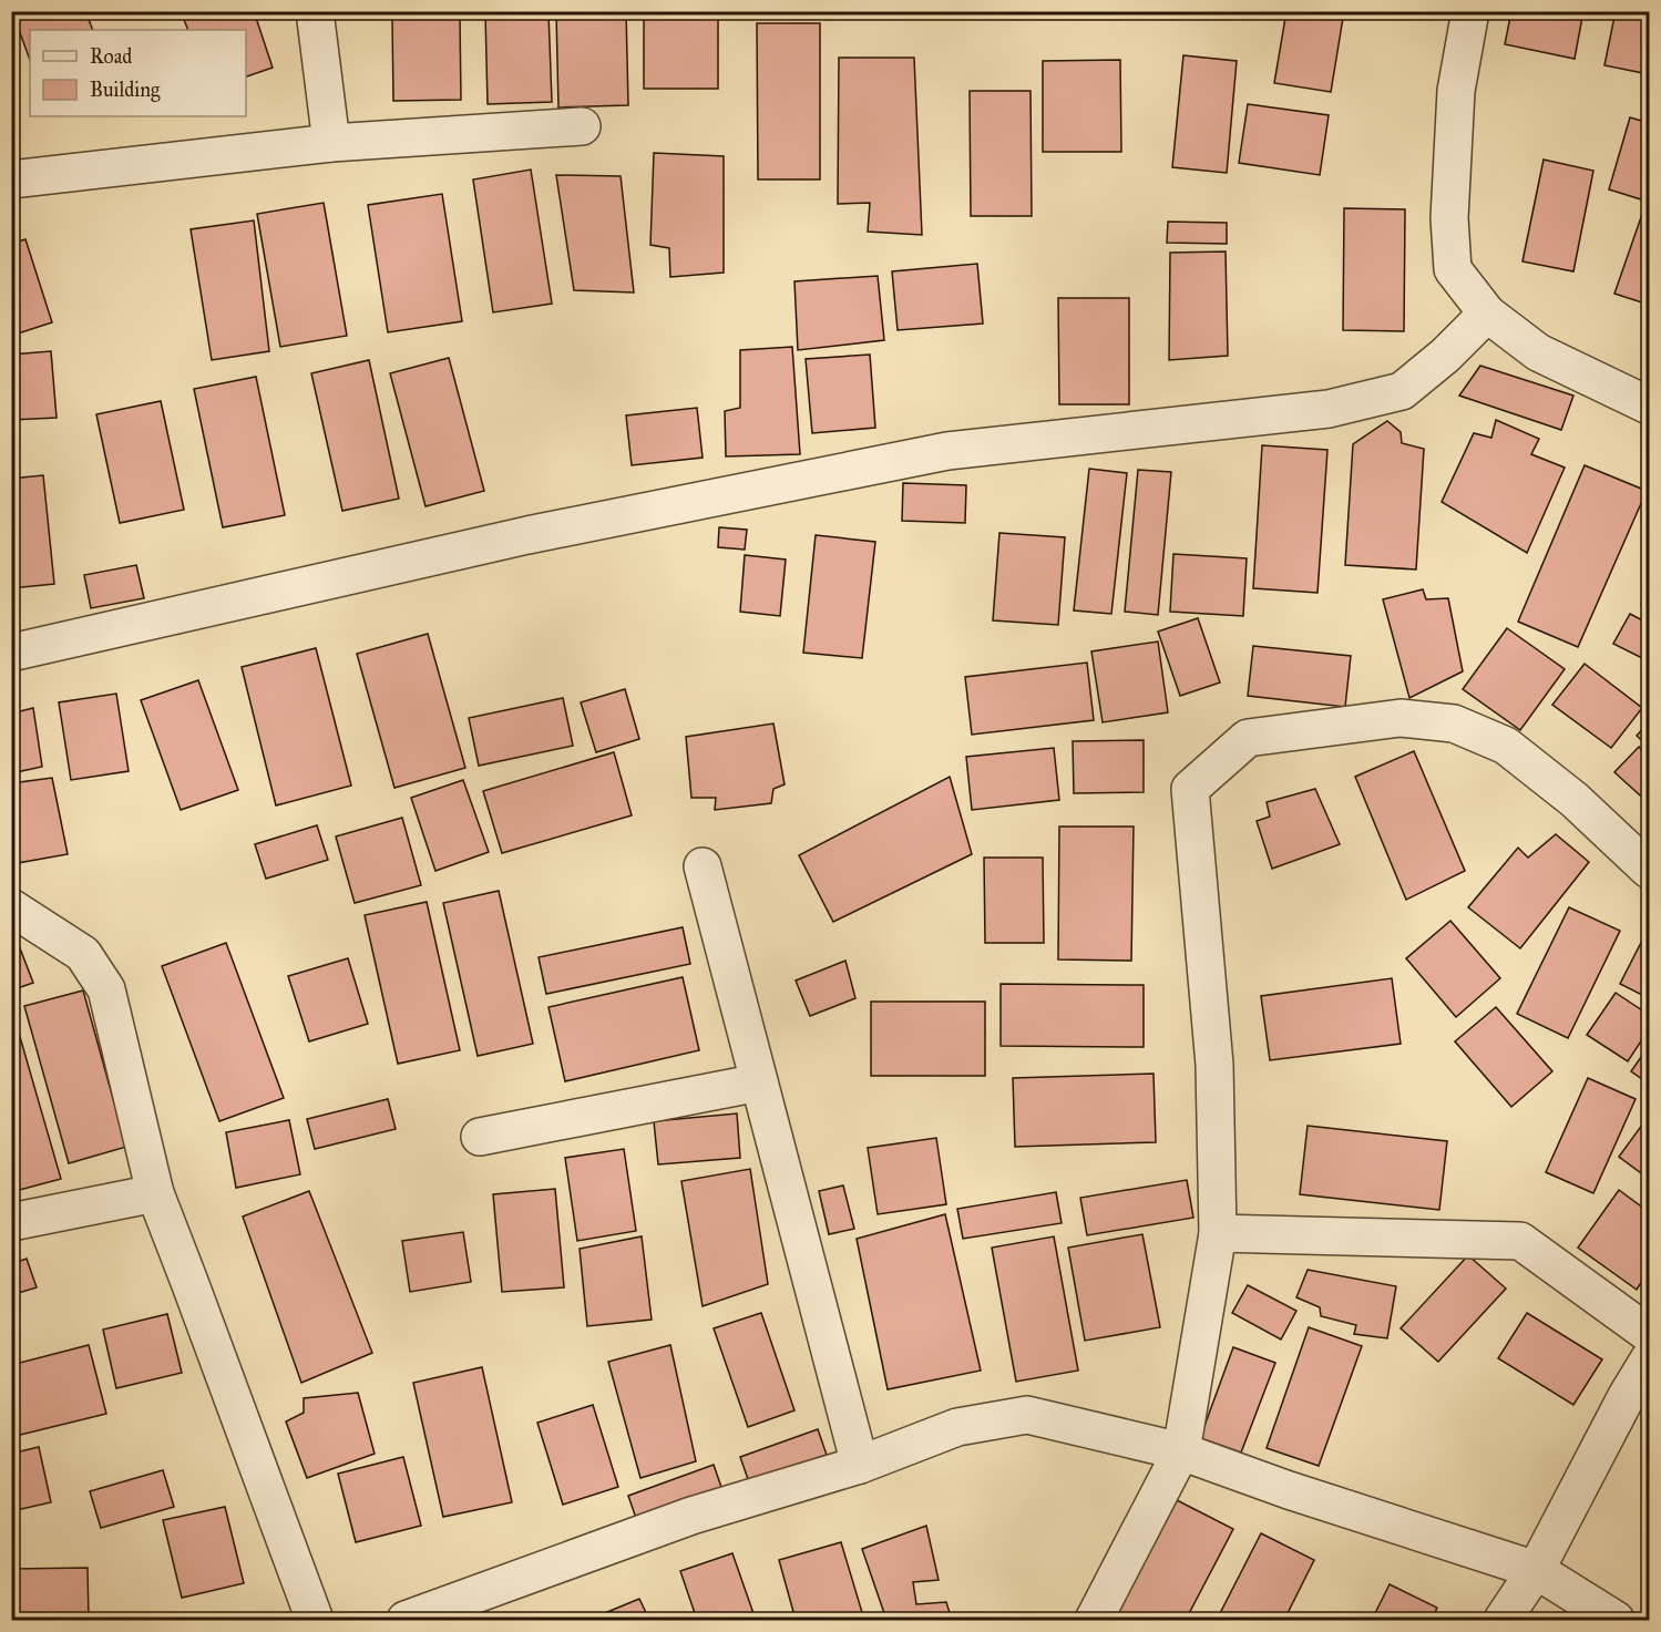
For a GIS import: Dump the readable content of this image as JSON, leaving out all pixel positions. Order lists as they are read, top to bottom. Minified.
{"legend":["Road","Building"]}
